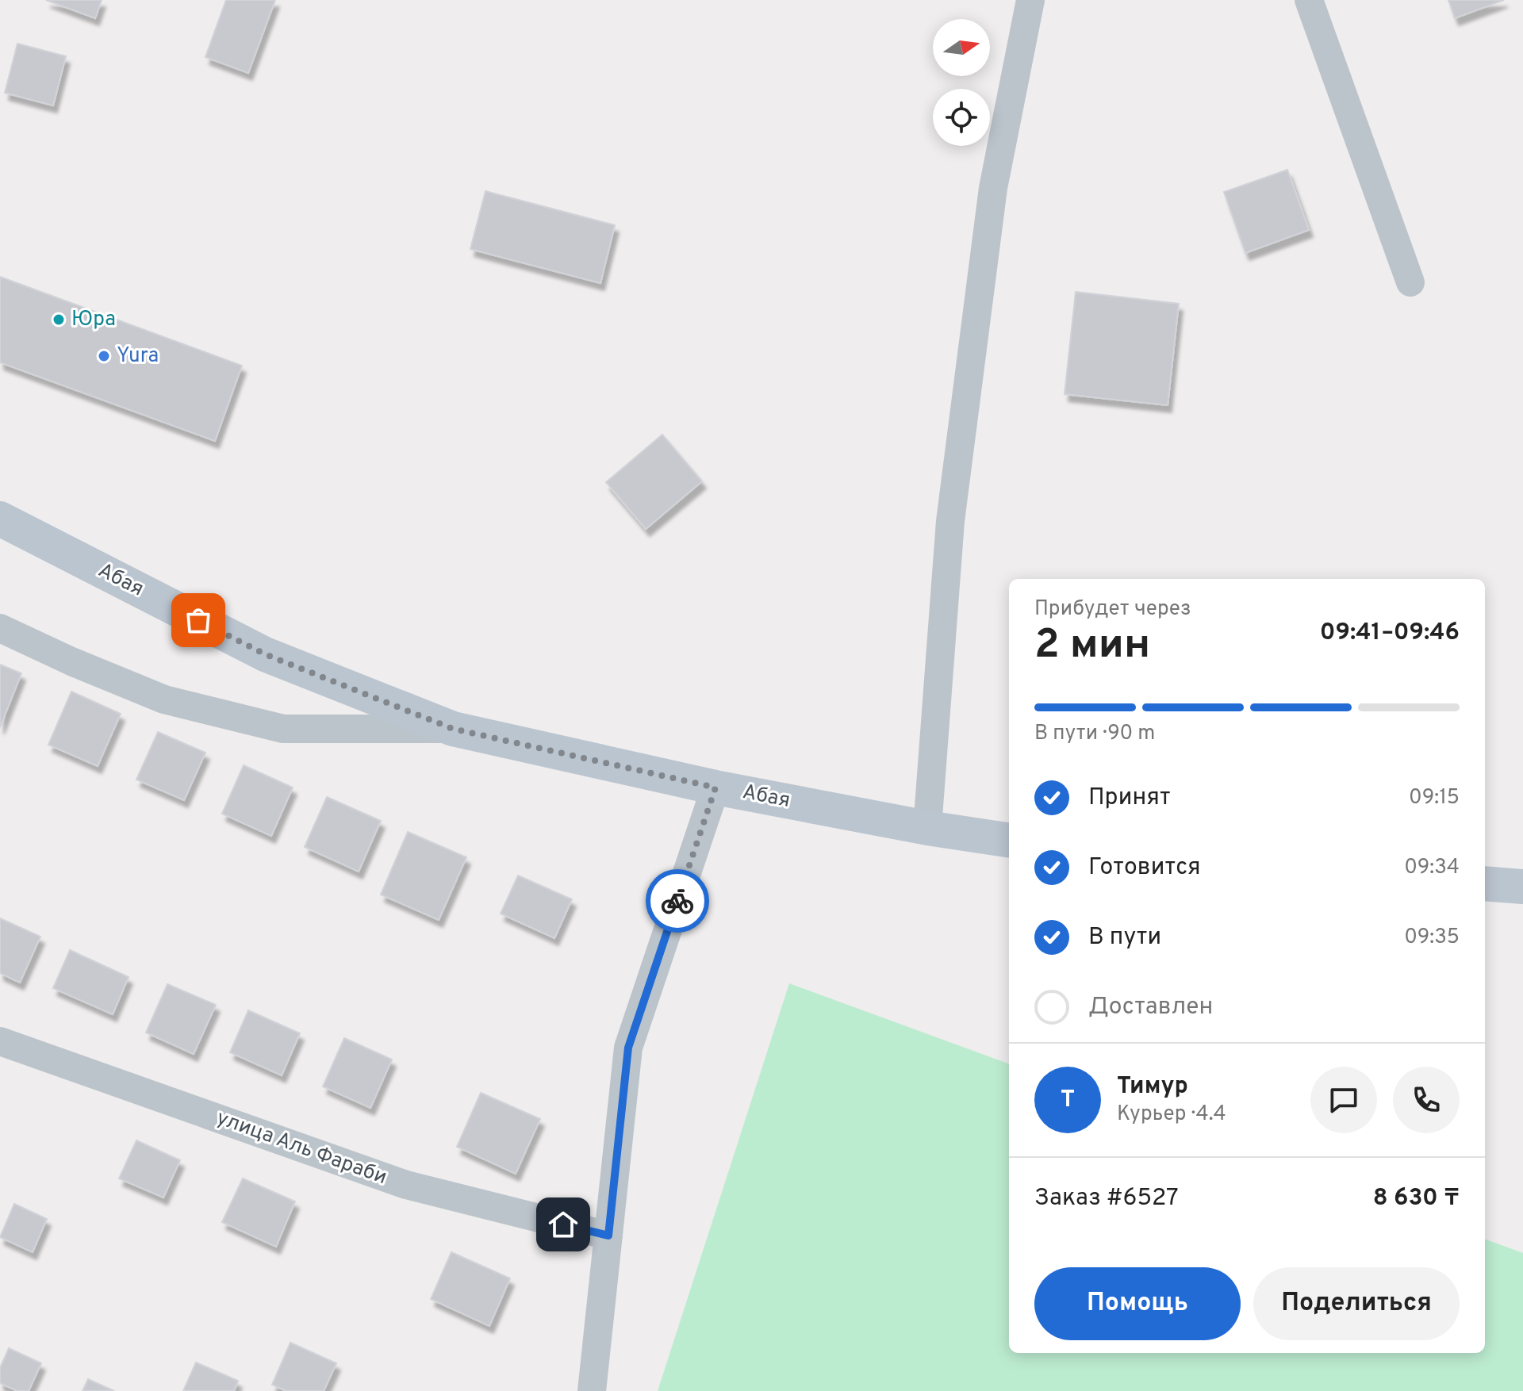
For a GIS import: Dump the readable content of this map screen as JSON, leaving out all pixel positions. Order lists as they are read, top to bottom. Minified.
{"streets":{"street":["Абая","улица Аль Фараби"]},"places":["Юра","Yura"],"north":"right","page":{"heading":["2 мин","Прибудет через","09:41–09:46"],"panel":["Тимур","Курьер · 4.4","Заказ #6527","8 630 ₸"],"bar":"В пути · 90 m","list":[["Принят","09:15"],["Готовится","09:34"],["В пути","09:35"],"Доставлен"],"round":"Т","buttons":["Помощь","Поделиться"]}}
